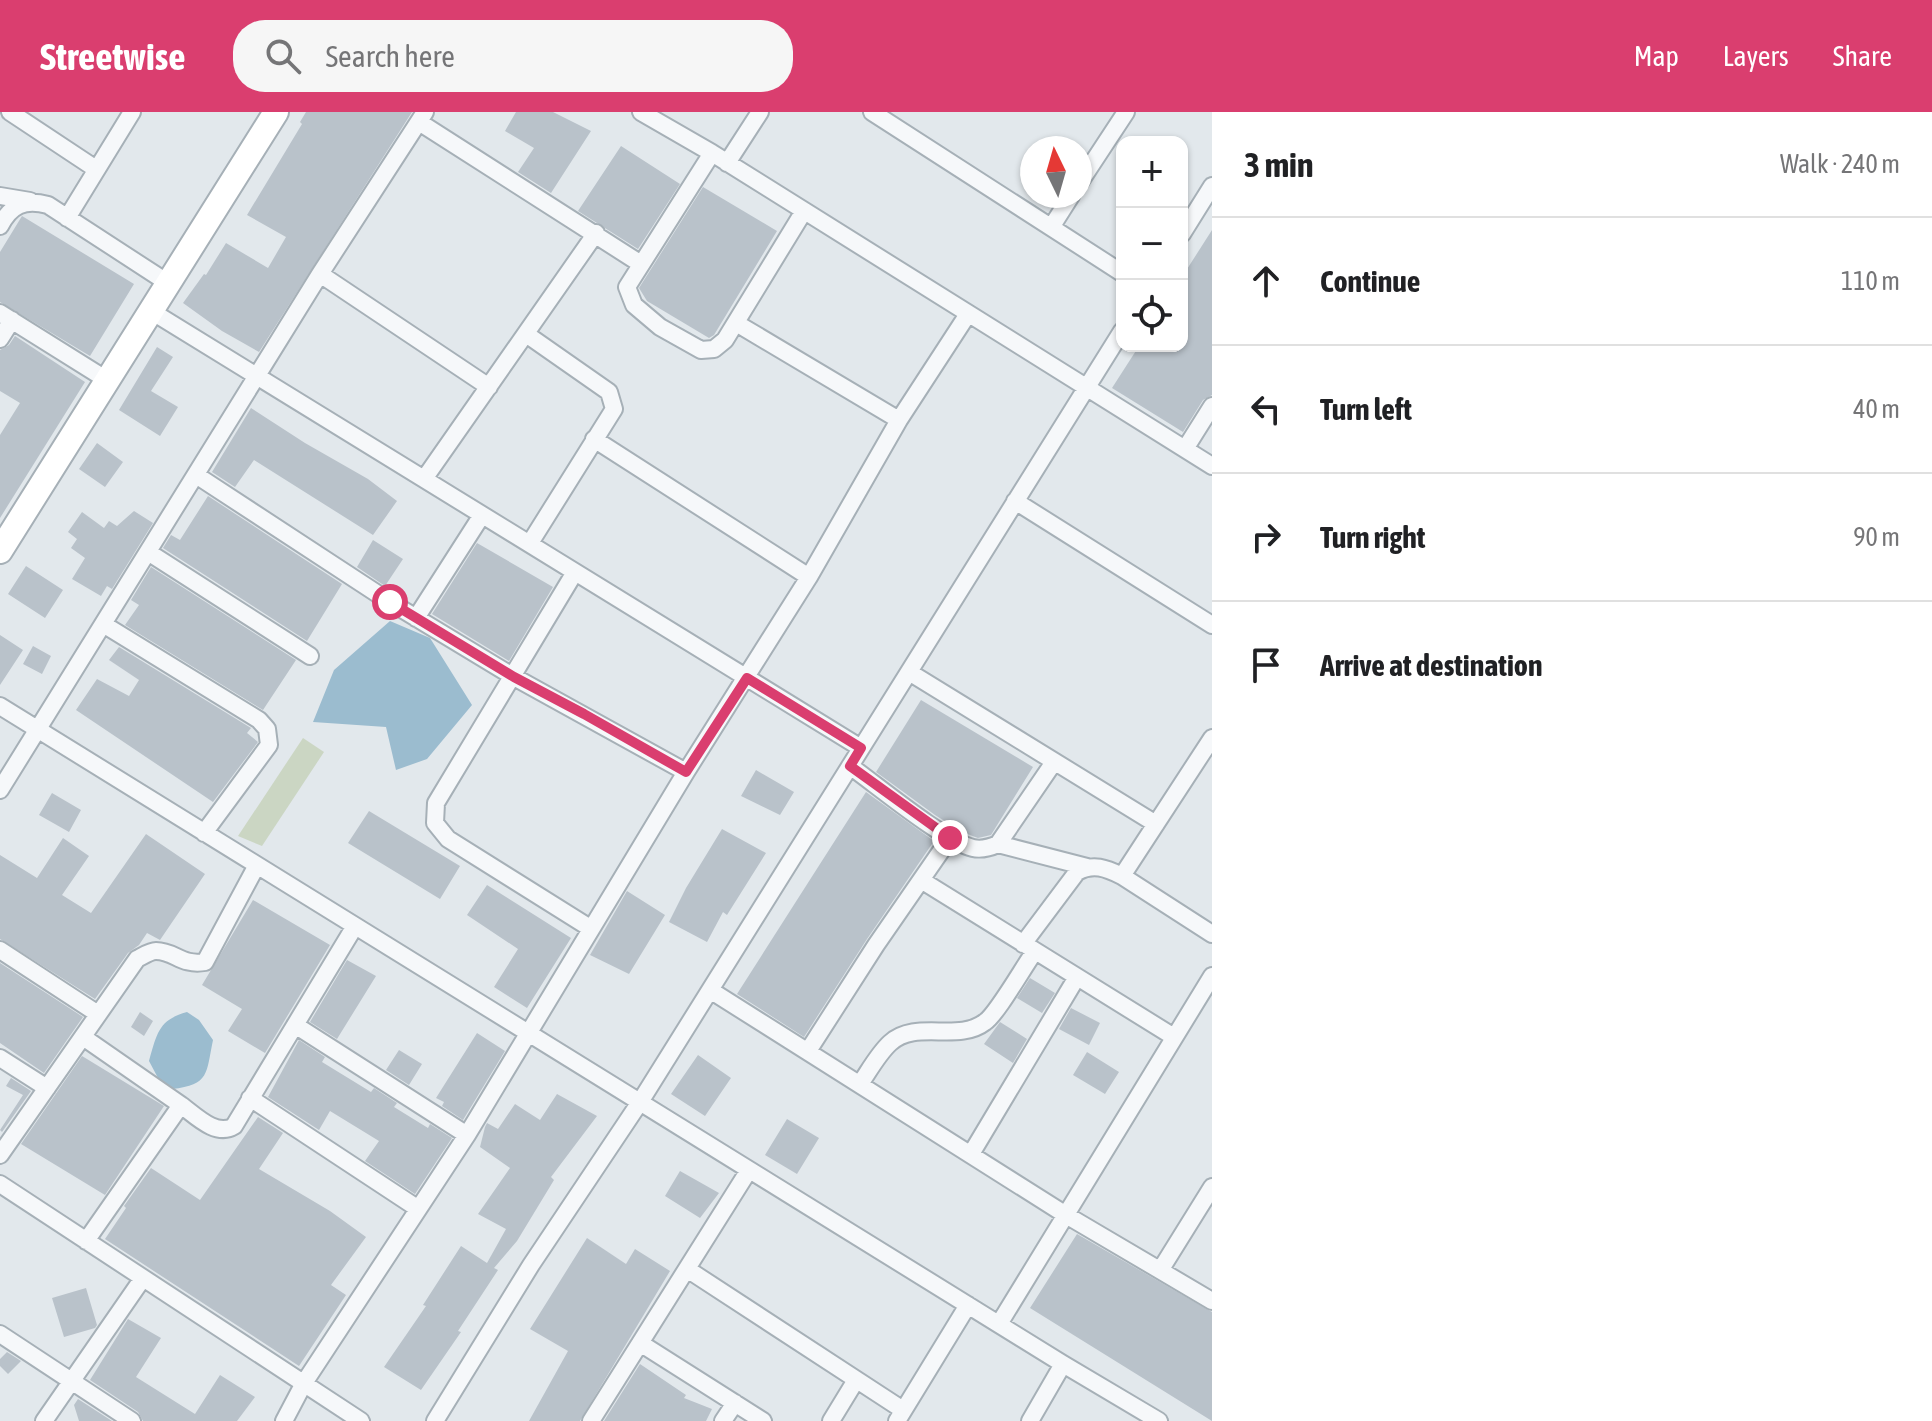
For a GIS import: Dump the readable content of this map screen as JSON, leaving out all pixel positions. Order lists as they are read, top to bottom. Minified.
{"north":"top","page":{"header":"Streetwise","search":"Search here","nav":["Map","Layers","Share"],"heading":["3 min","Walk · 240 m"],"map_buttons":["+","−"],"list":[["Continue","110 m"],["Turn left","40 m"],["Turn right","90 m"],"Arrive at destination"]}}
